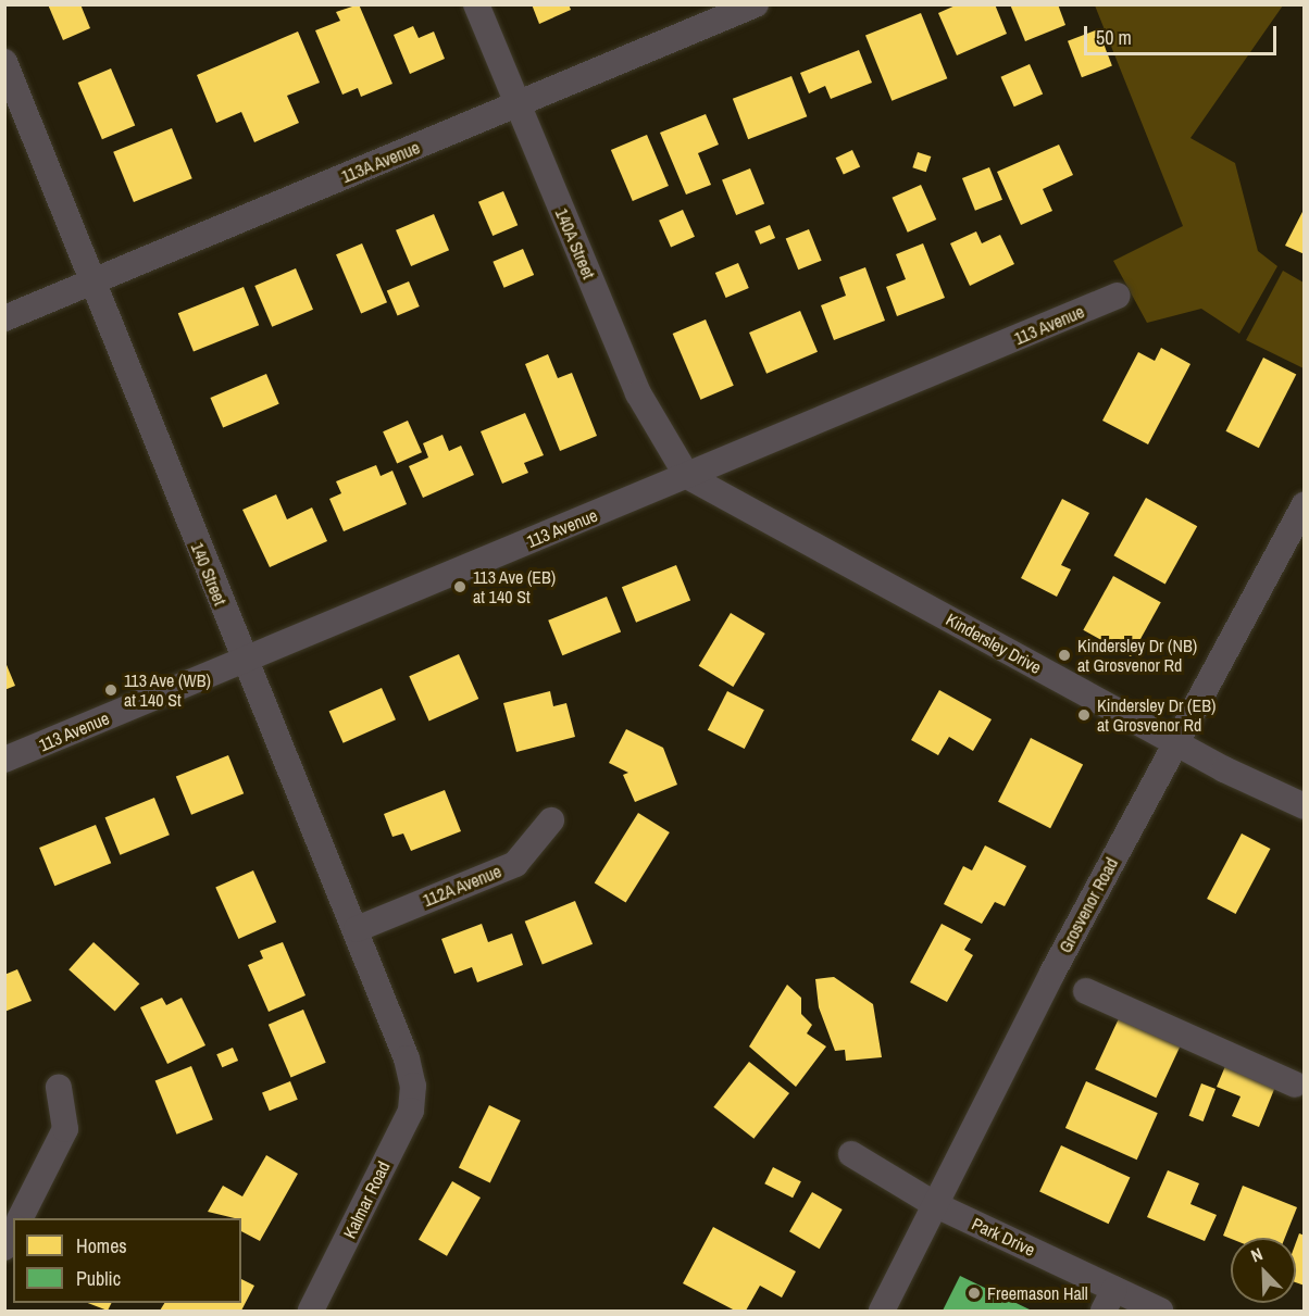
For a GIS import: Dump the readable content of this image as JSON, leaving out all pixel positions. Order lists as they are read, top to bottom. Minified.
{"streets":{"street":["113A Avenue","140A Street","113 Avenue","140 Street","Kindersley Drive","112A Avenue","Grosvenor Road","Kalmar Road","Park Drive"]},"crossings":[["113A Avenue","140A Street"],["113A Avenue","140 Street"],["140A Street","113 Avenue"],["140A Street","Kindersley Drive"],["113 Avenue","140 Street"],["113 Avenue","Kindersley Drive"],["140 Street","112A Avenue"],["140 Street","Kalmar Road"],["Kindersley Drive","Grosvenor Road"],["Grosvenor Road","Park Drive"]],"places":["113 Ave (EB) at 140 St","Kindersley Dr (NB) at Grosvenor Rd","113 Ave (WB) at 140 St","Kindersley Dr (EB) at Grosvenor Rd","Freemason Hall"],"legend":["Homes","Public"],"scale_bar":"50 m","north":"top left"}
